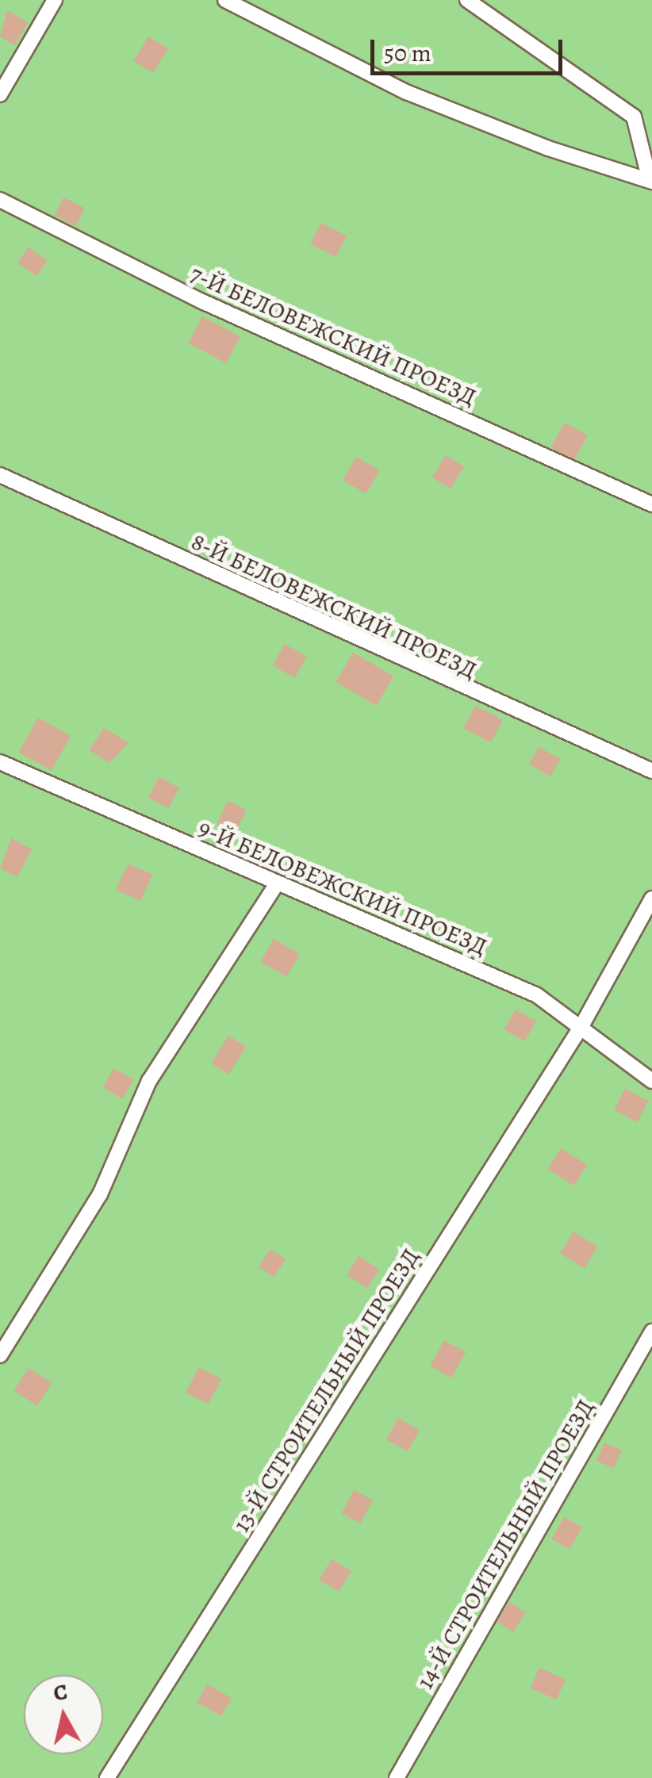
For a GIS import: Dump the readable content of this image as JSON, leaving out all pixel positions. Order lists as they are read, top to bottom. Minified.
{"streets":{"lane":["7-Й БЕЛОВЕЖСКИЙ ПРОЕЗД","8-Й БЕЛОВЕЖСКИЙ ПРОЕЗД","9-Й БЕЛОВЕЖСКИЙ ПРОЕЗД","13-Й СТРОИТЕЛЬНЫЙ ПРОЕЗД","14-Й СТРОИТЕЛЬНЫЙ ПРОЕЗД"]},"crossings":[["9-Й БЕЛОВЕЖСКИЙ ПРОЕЗД","13-Й СТРОИТЕЛЬНЫЙ ПРОЕЗД"]],"scale_bar":"50 m","north":"top"}
